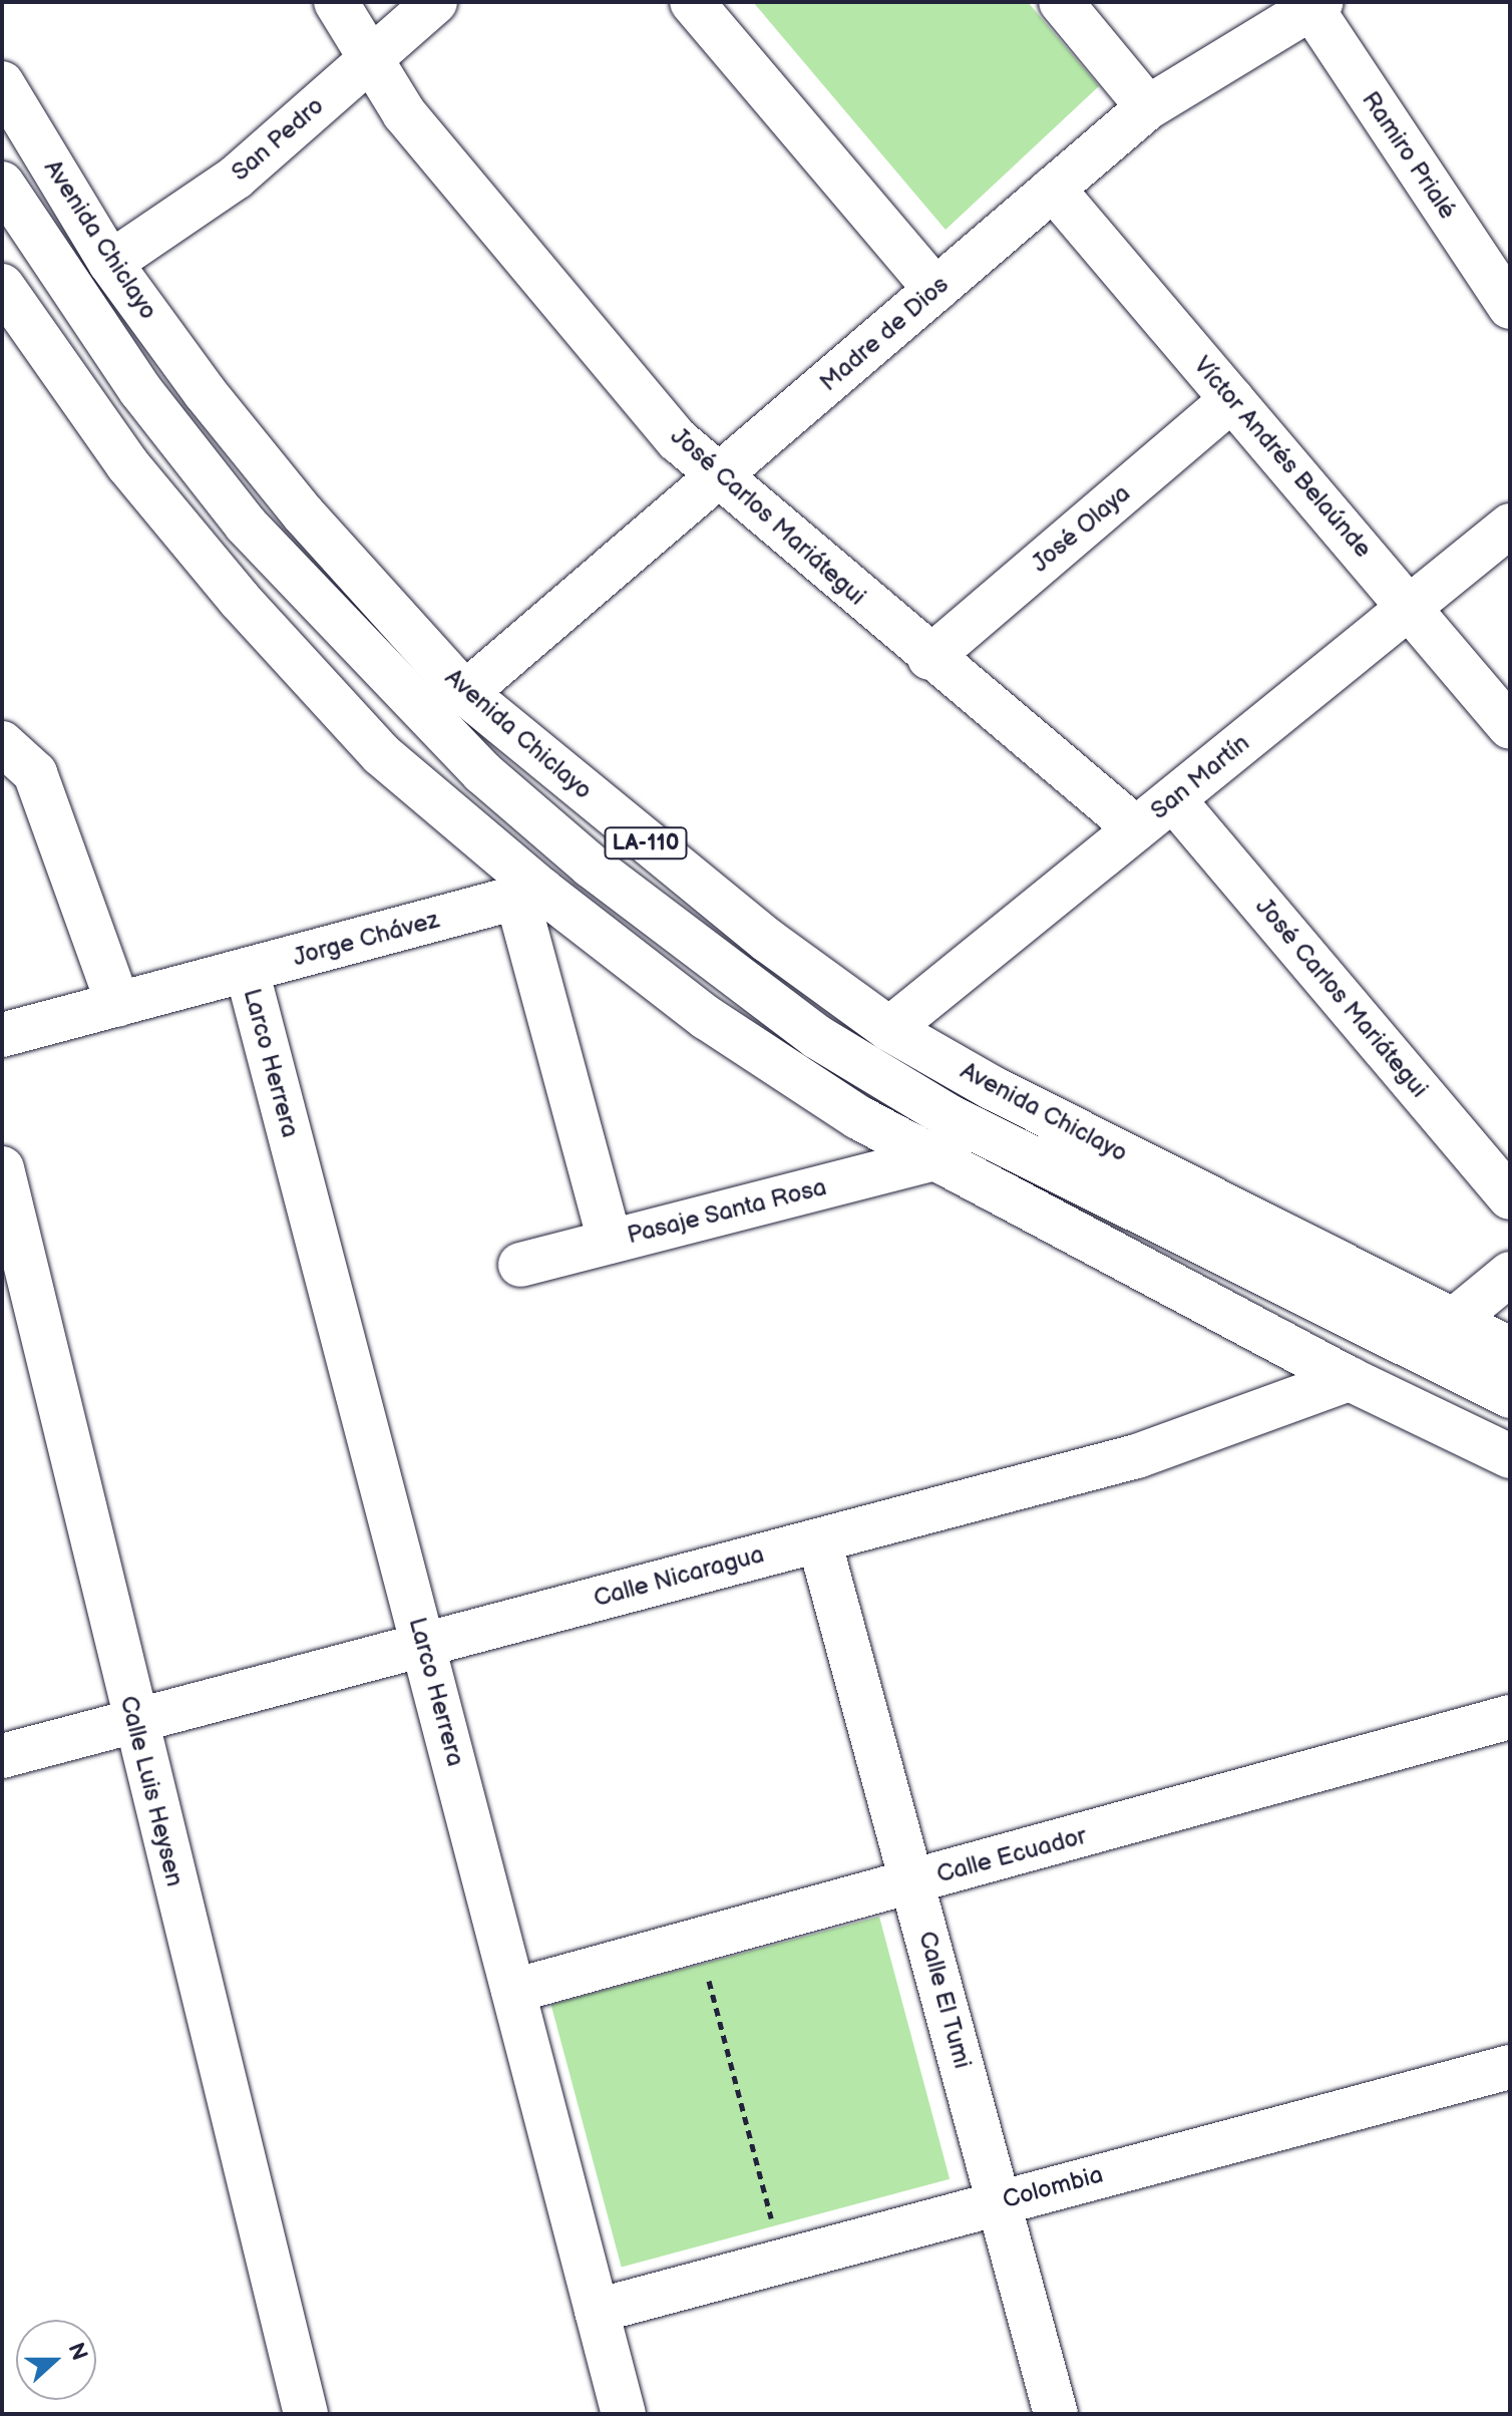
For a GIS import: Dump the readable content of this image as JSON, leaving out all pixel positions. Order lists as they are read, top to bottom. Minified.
{"streets":{"street":["San Pedro","Ramiro Prialé","Avenida Chiclayo","Madre de Dios","Víctor Andrés Belaúnde","José Carlos Mariátegui","José Olaya","San Martín","LA-110","Jorge Chávez","Larco Herrera","Pasaje Santa Rosa","Calle Nicaragua","Calle Luis Heysen","Calle Ecuador","Calle El Tumi","Colombia"]},"crossings":[["San Pedro","Avenida Chiclayo"],["San Pedro","José Carlos Mariátegui"],["Ramiro Prialé","Madre de Dios"],["Avenida Chiclayo","Madre de Dios"],["Avenida Chiclayo","San Martín"],["Madre de Dios","Víctor Andrés Belaúnde"],["Madre de Dios","José Carlos Mariátegui"],["Víctor Andrés Belaúnde","José Olaya"],["Víctor Andrés Belaúnde","San Martín"],["José Carlos Mariátegui","José Olaya"],["José Carlos Mariátegui","San Martín"],["Jorge Chávez","Larco Herrera"],["Larco Herrera","Calle Nicaragua"],["Larco Herrera","Calle Ecuador"],["Larco Herrera","Colombia"],["Calle Nicaragua","Calle Luis Heysen"],["Calle Nicaragua","Calle El Tumi"],["Calle Ecuador","Calle El Tumi"],["Calle El Tumi","Colombia"]],"north":"right"}
